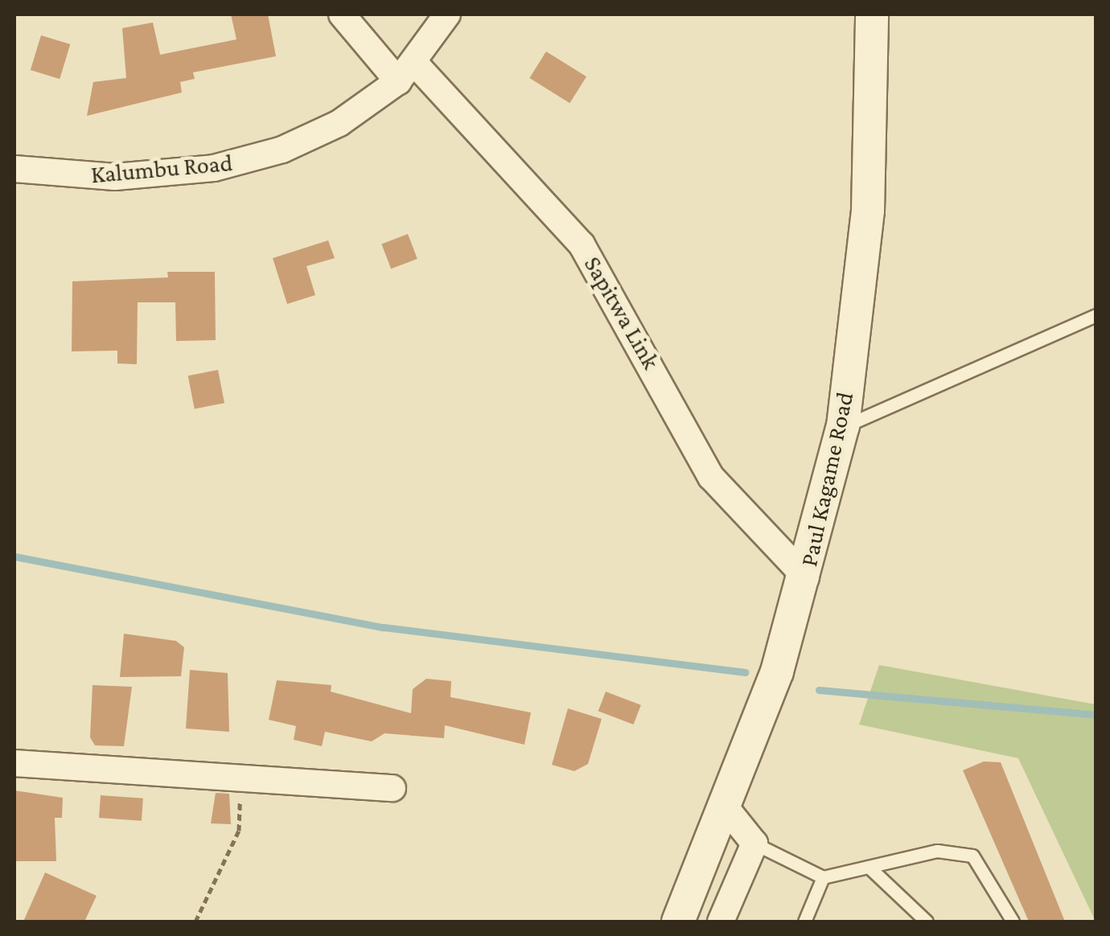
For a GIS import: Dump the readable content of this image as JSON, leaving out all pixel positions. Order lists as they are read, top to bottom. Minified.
{"streets":{"street":["Kalumbu Road","Sapitwa Link","Paul Kagame Road"]},"crossings":[["Kalumbu Road","Sapitwa Link"],["Sapitwa Link","Paul Kagame Road"]]}
